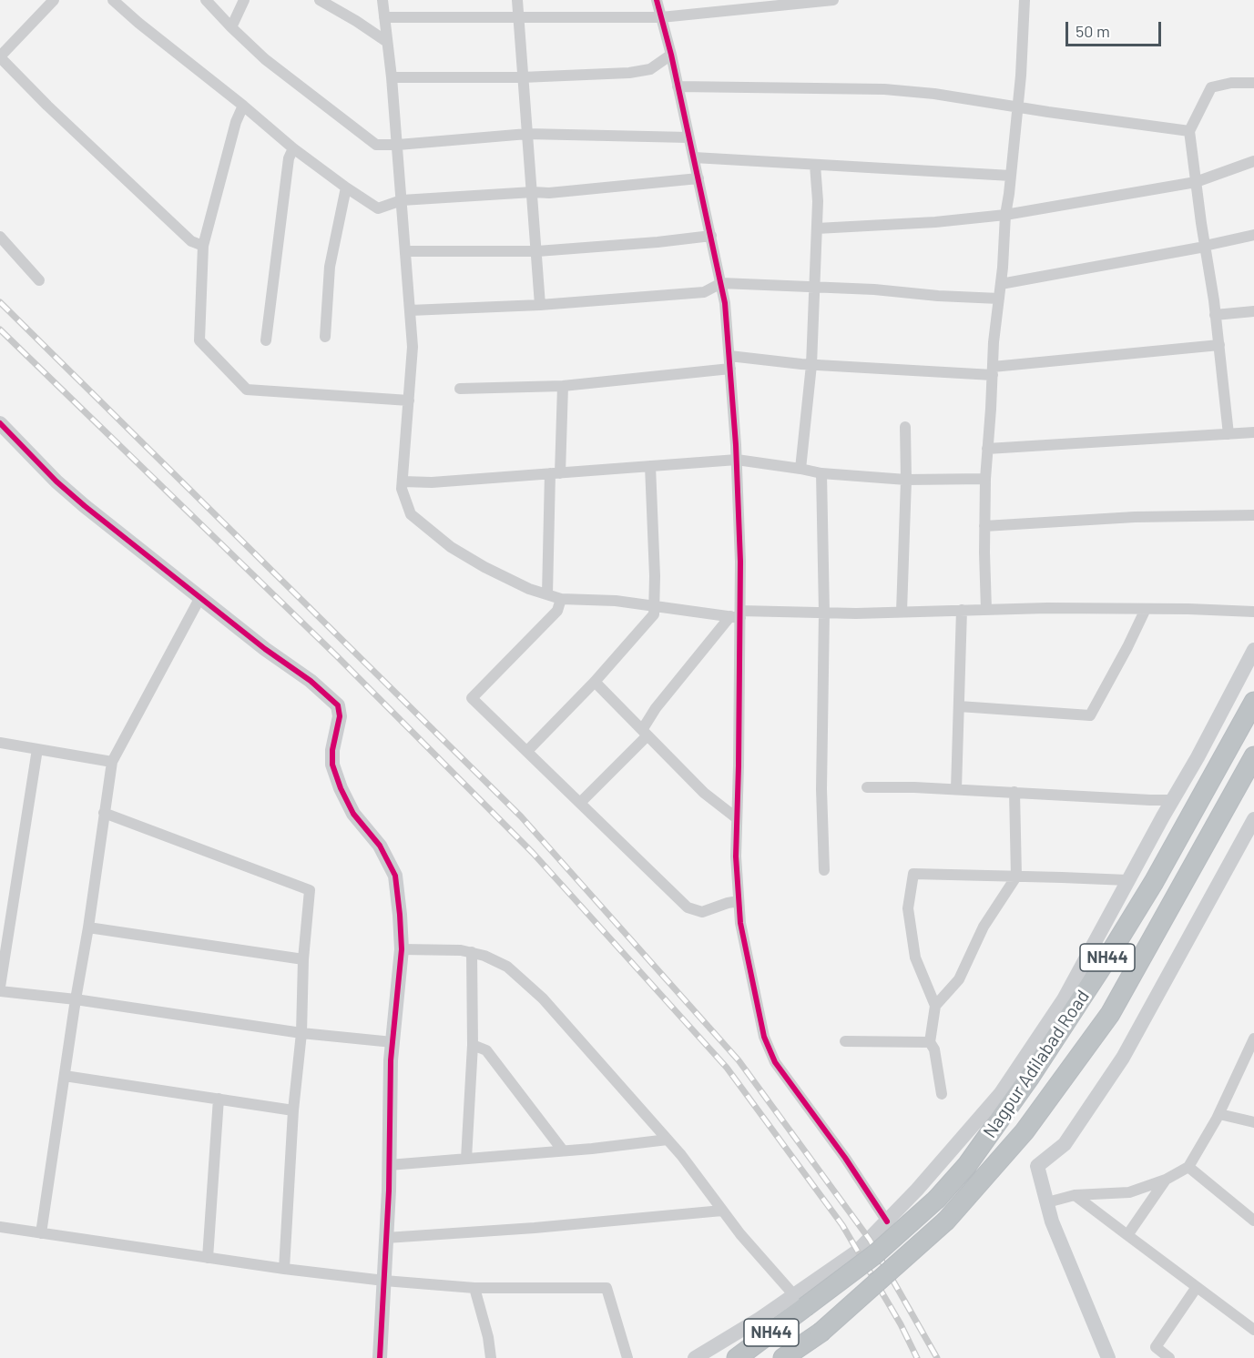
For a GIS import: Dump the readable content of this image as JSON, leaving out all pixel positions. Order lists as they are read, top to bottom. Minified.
{"streets":{"highway":["NH44","Nagpur Adilabad Road"]},"scale_bar":"50 m"}
